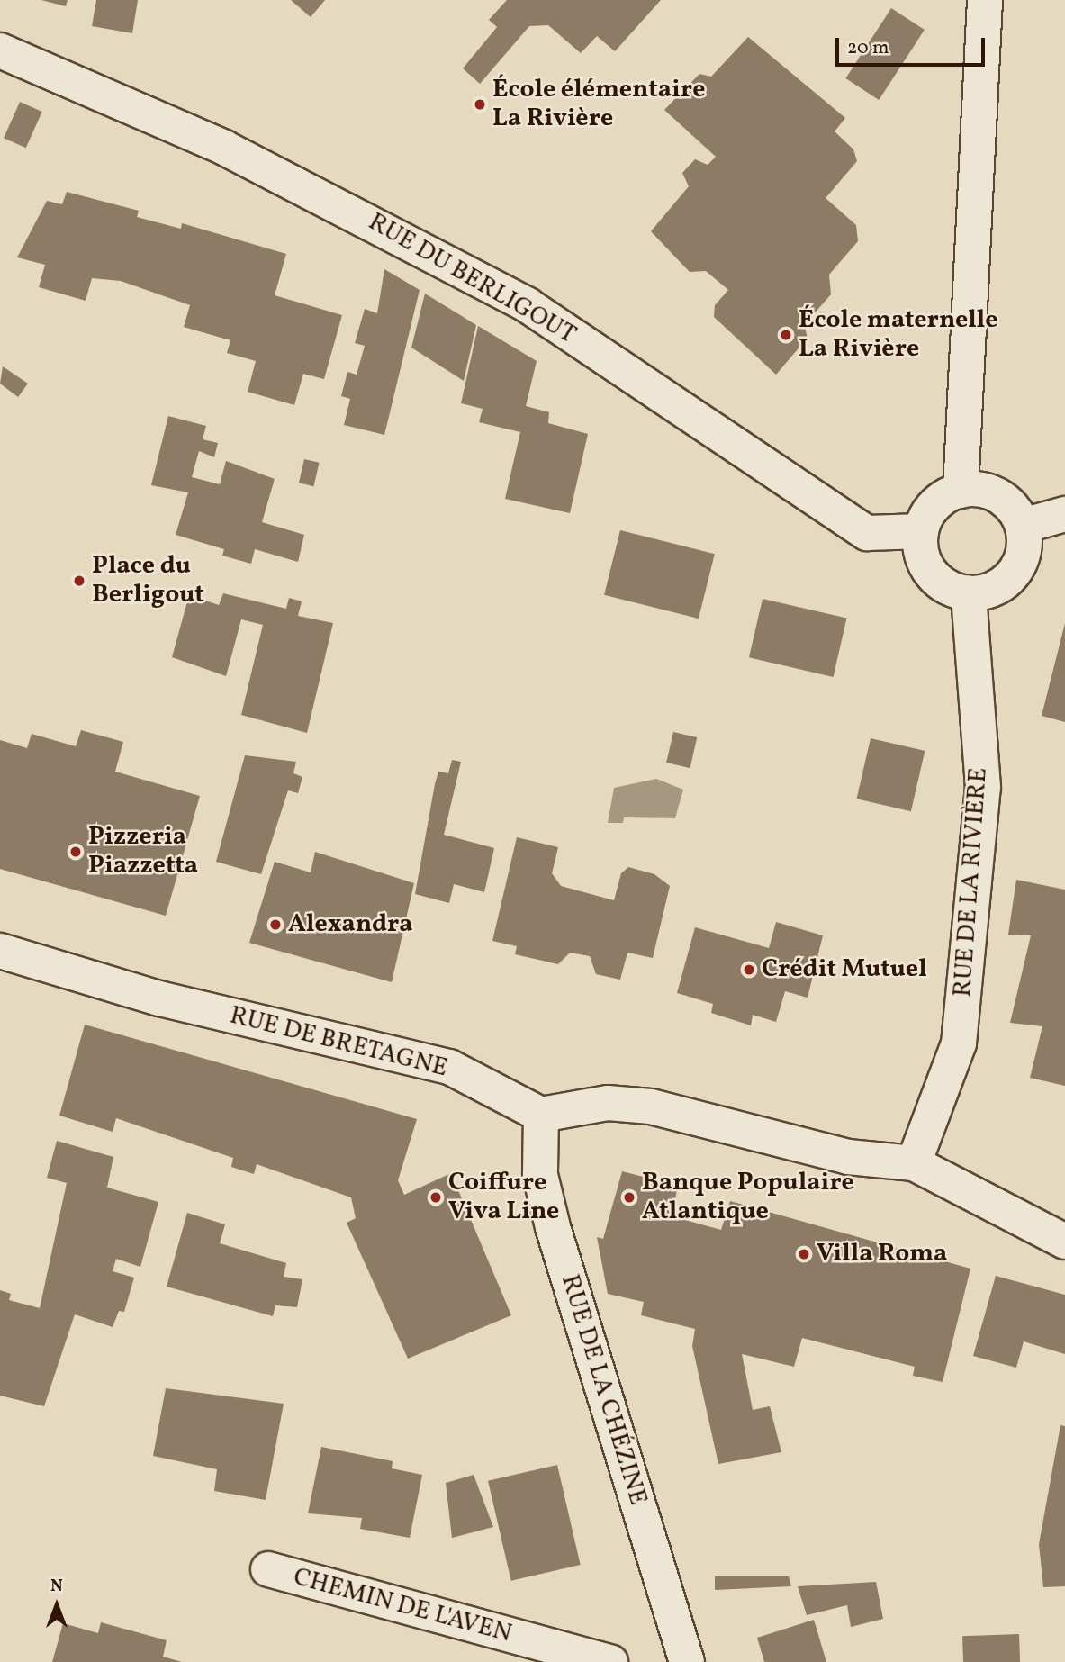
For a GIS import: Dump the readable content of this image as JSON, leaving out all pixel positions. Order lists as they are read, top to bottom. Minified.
{"streets":{"street":["RUE DU BERLIGOUT","RUE DE LA RIVIÈRE","RUE DE BRETAGNE","RUE DE LA CHÉZINE","CHEMIN DE L'AVEN"]},"crossings":[["RUE DU BERLIGOUT","RUE DE LA RIVIÈRE"],["RUE DE BRETAGNE","RUE DE LA CHÉZINE"]],"places":["École élémentaire La Rivière","École maternelle La Rivière","Place du Berligout","Pizzeria Piazzetta","Alexandra","Crédit Mutuel","Coiffure Viva Line","Banque Populaire Atlantique","Villa Roma"],"scale_bar":"20 m","north":"top"}
